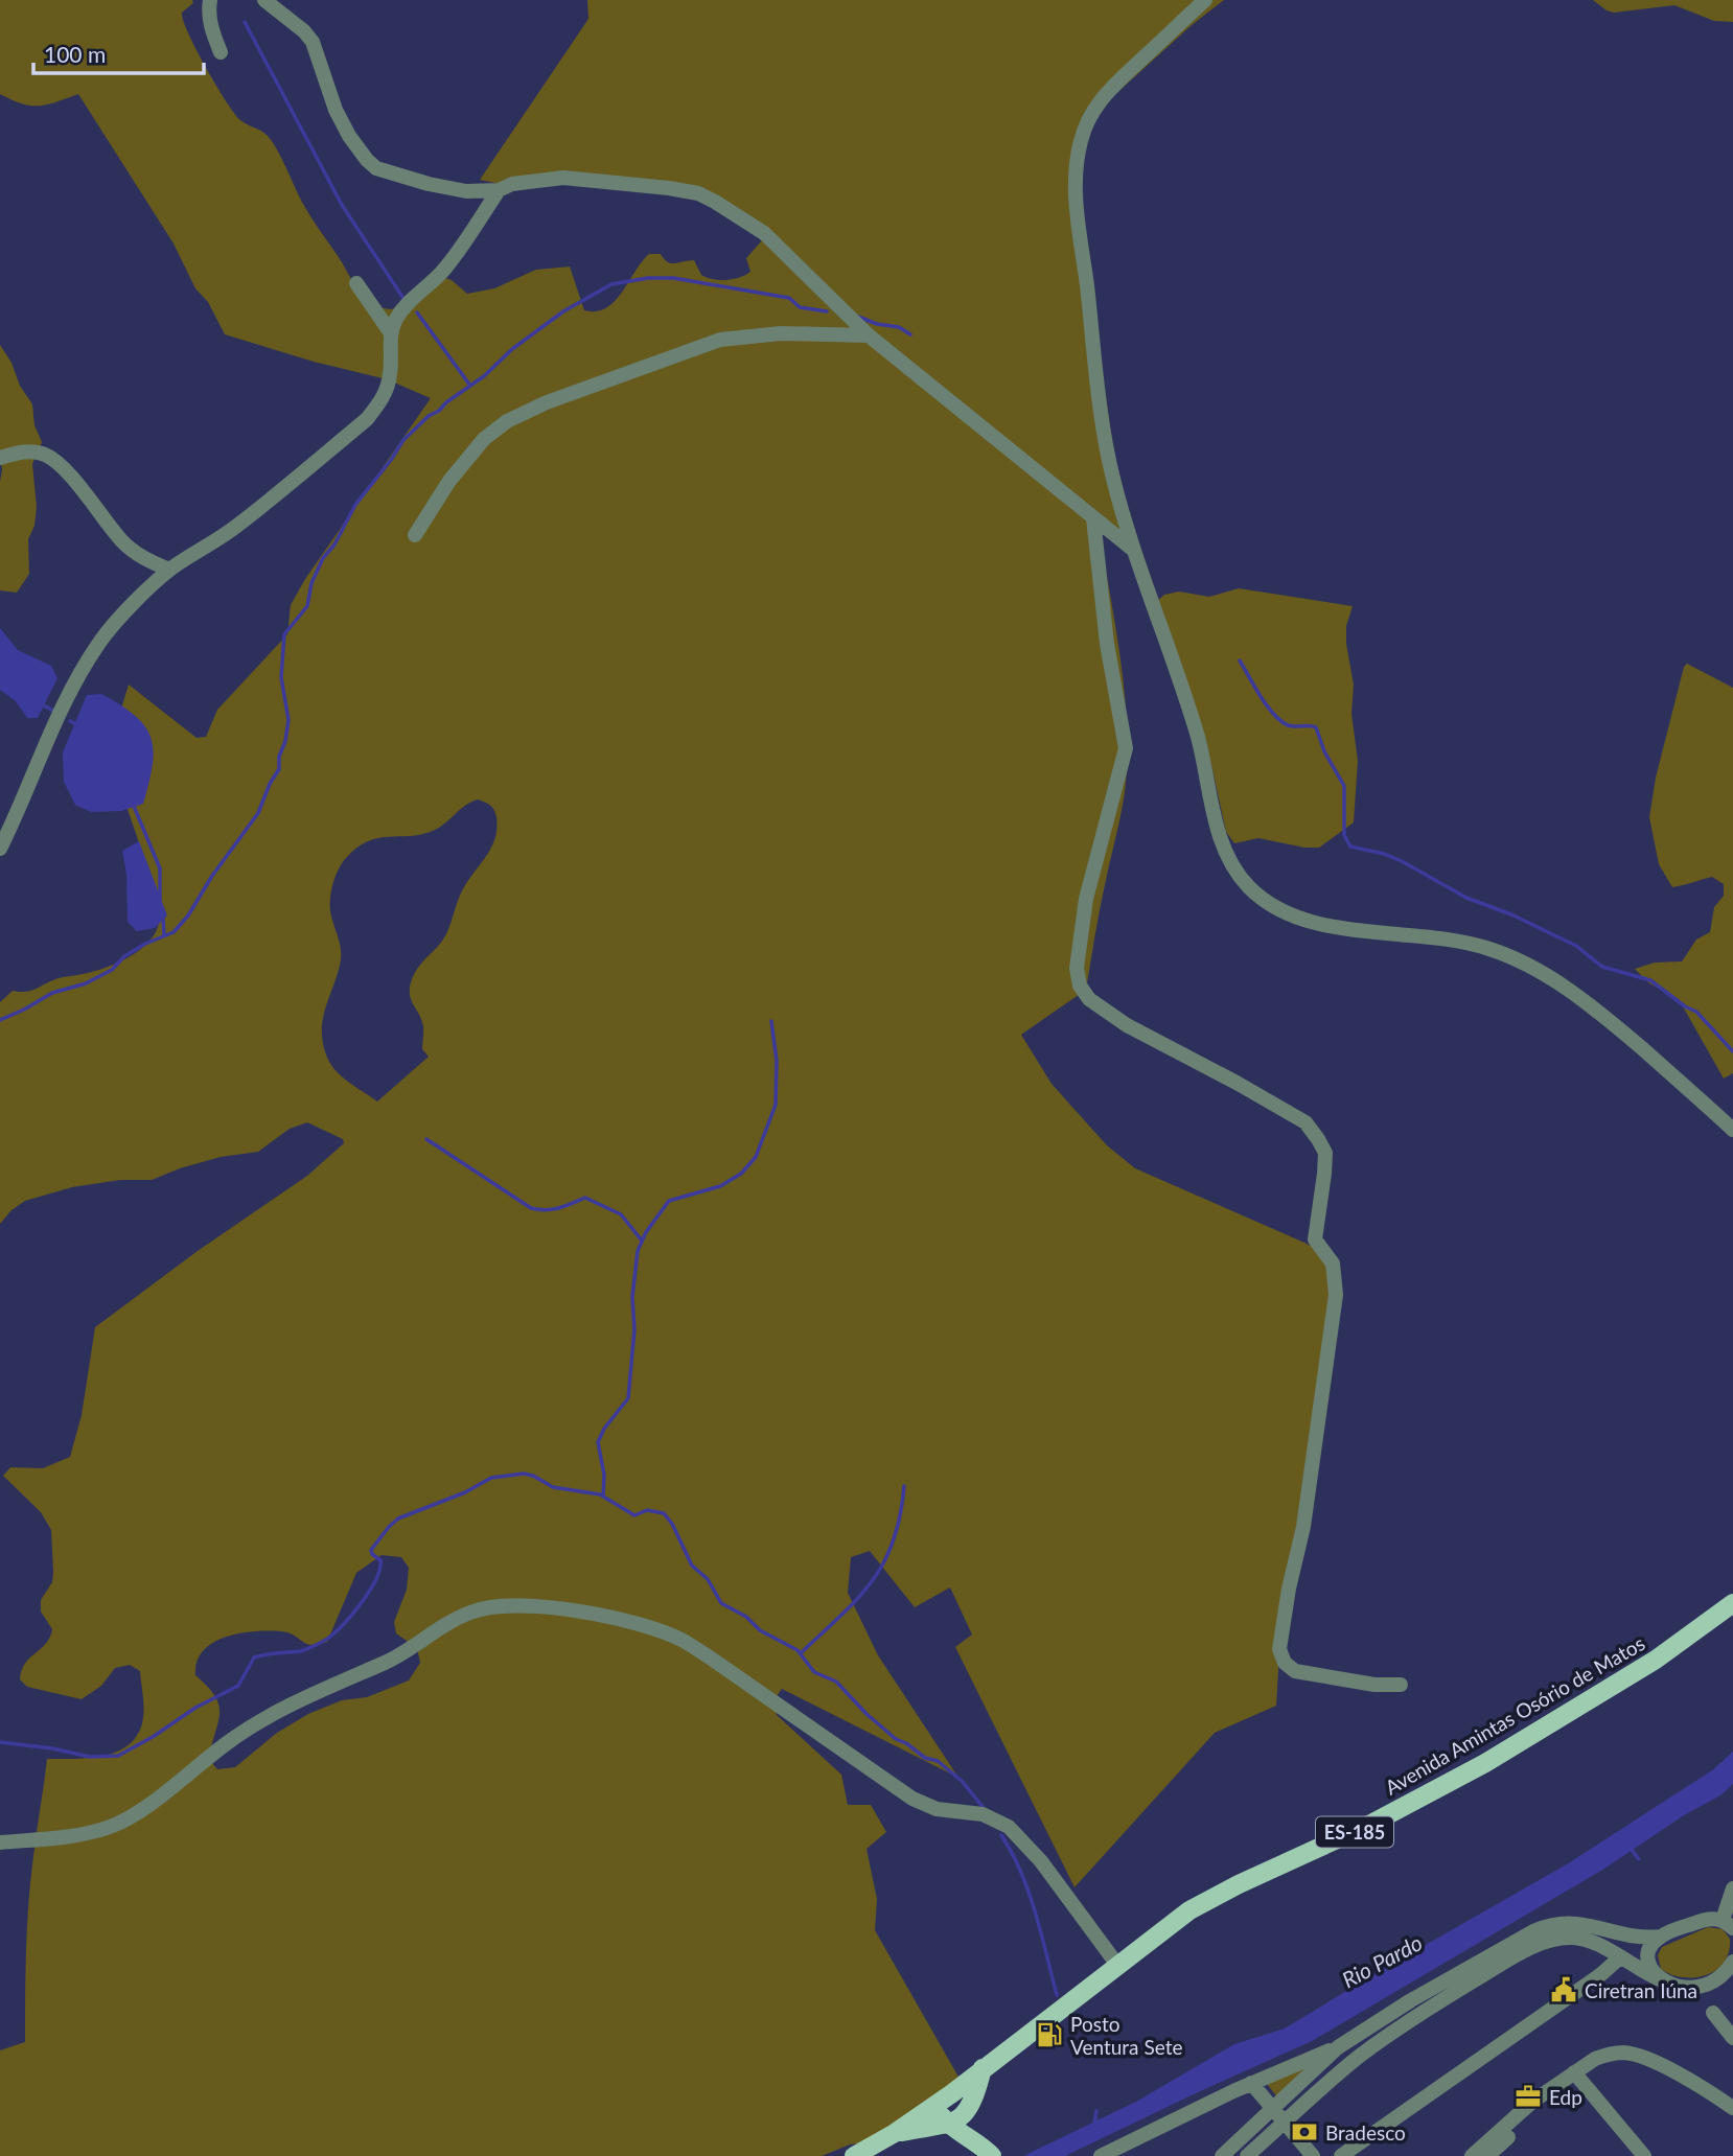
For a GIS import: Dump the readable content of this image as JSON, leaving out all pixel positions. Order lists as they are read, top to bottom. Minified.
{"streets":{"main road":["Avenida Amintas Osório de Matos","ES-185"]},"crossings":[["Avenida Amintas Osório de Matos","ES-185"]],"water":["Rio Pardo"],"places":{"public building":["Ciretran Iúna"],"fuel station":["Posto Ventura Sete"],"office":["Edp"],"bank":["Bradesco"]},"scale_bar":"100 m"}
